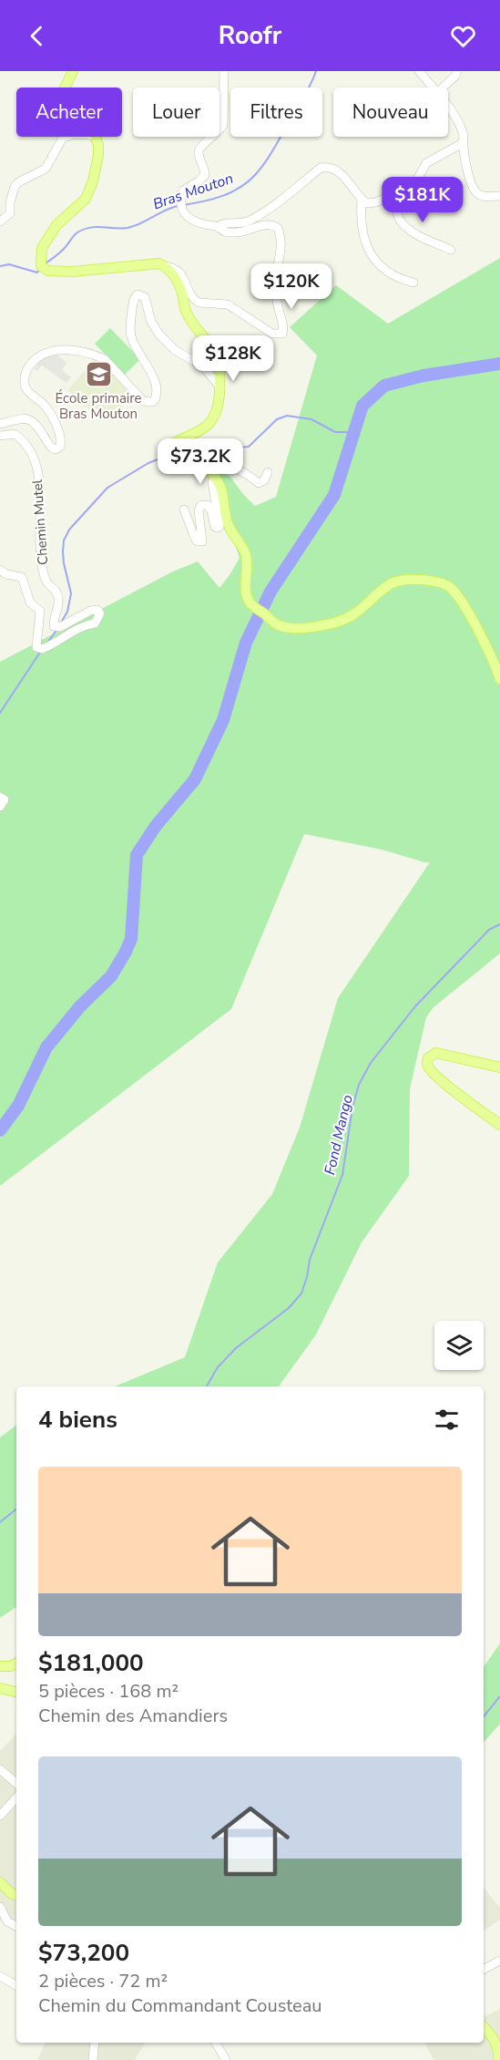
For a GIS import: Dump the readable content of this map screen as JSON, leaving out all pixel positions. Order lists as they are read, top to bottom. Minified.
{"streets":{"street":["Chemin Mutel"]},"water":["Bras Mouton","Fond Mango"],"places":{"school or university":["École primaire Bras Mouton"]},"page":{"header":"Roofr","chip":["Acheter","Louer","Filtres","Nouveau"],"price":["$181K","$120K","$128K","$73.2K"],"heading":"4 biens","list":[{"name":"$181,000","note":"5 pièces · 168 m² · Chemin des Amandiers"},{"name":"$73,200","note":"2 pièces · 72 m² · Chemin du Commandant Cousteau"}]}}
